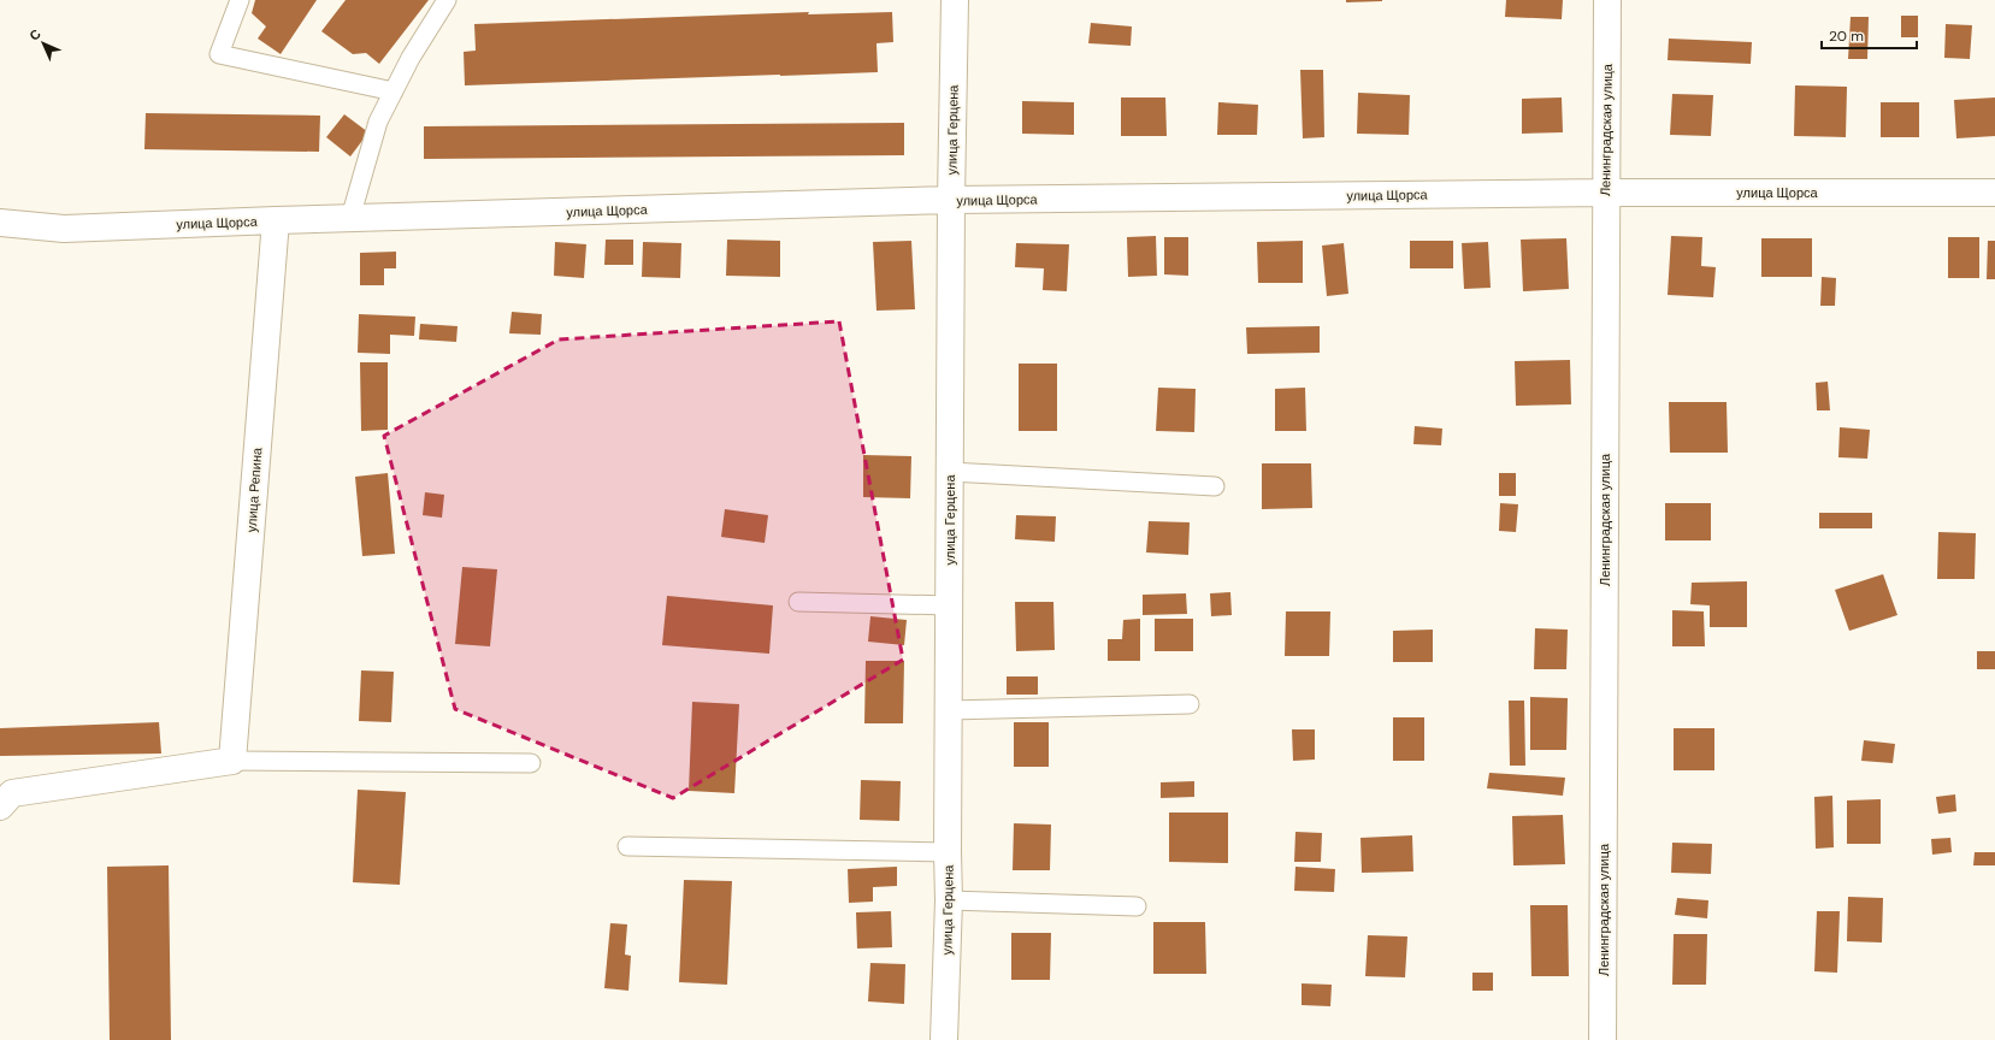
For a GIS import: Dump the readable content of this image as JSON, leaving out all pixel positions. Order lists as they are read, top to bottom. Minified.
{"streets":{"street":["улица Герцена","Ленинградская улица","улица Щорса","улица Репина"]},"crossings":[["улица Герцена","улица Щорса"],["Ленинградская улица","улица Щорса"],["улица Щорса","улица Репина"]],"scale_bar":"20 m","north":"top left"}
